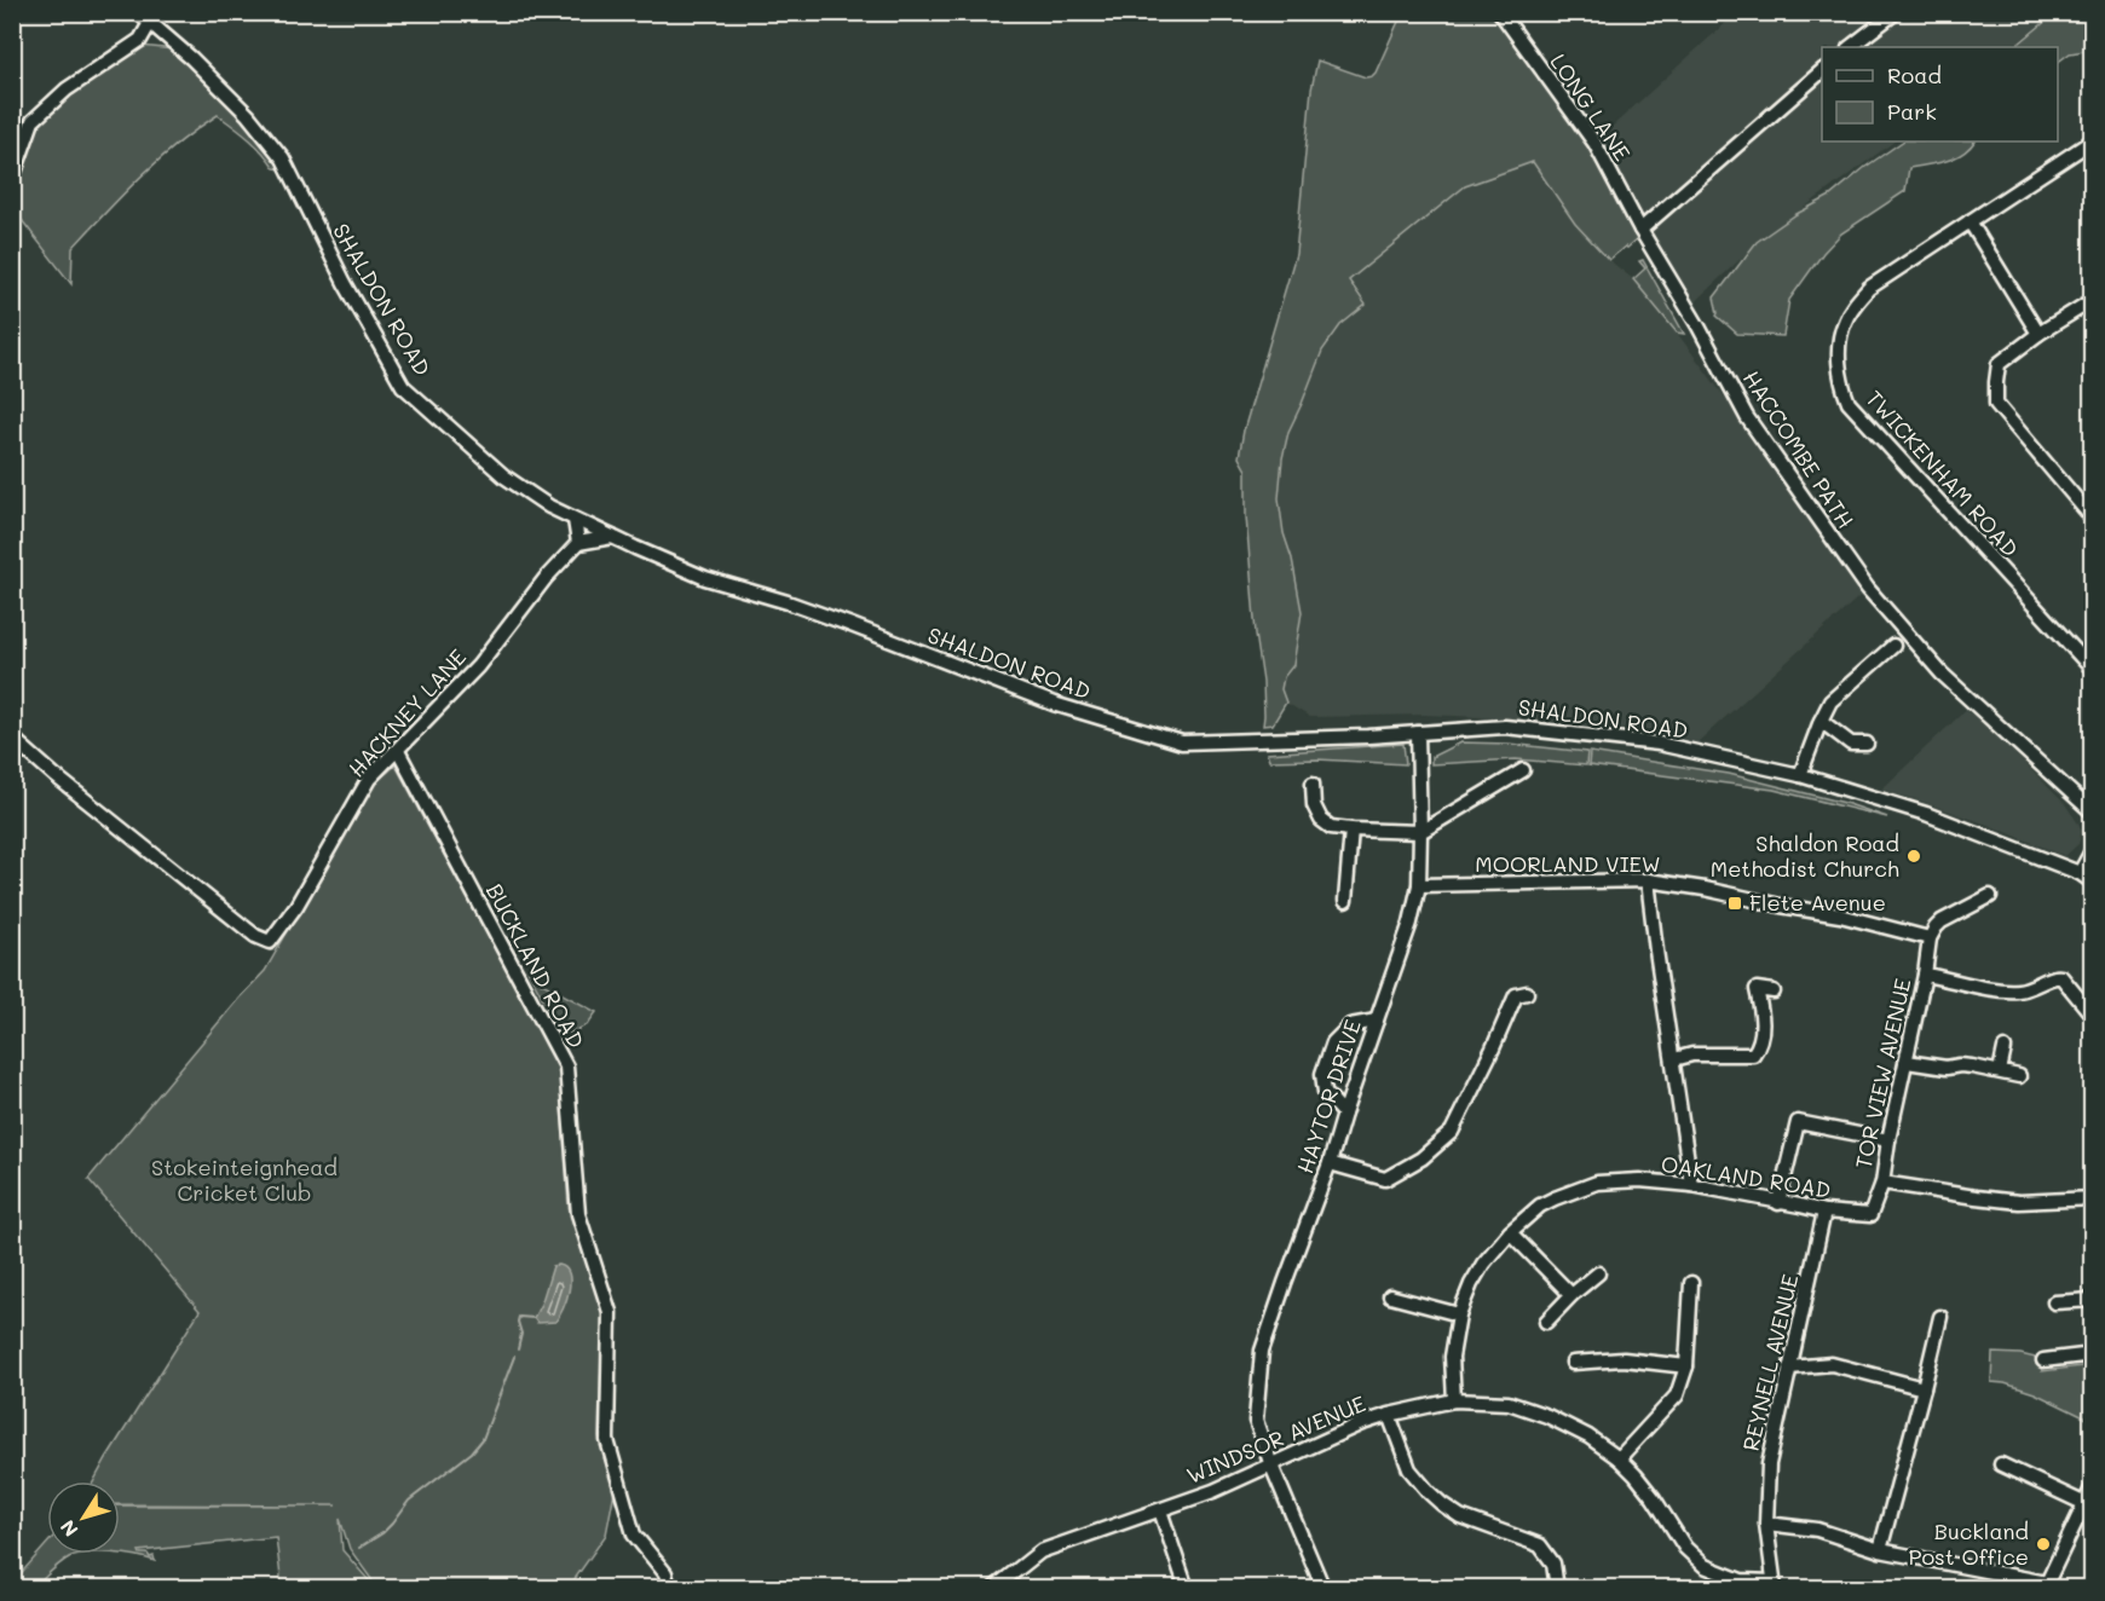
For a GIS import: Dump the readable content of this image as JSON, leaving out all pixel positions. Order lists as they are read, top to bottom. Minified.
{"streets":{"street":["LONG LANE","SHALDON ROAD","HACCOMBE PATH","TWICKENHAM ROAD","HACKNEY LANE","MOORLAND VIEW","BUCKLAND ROAD","TOR VIEW AVENUE","HAYTOR DRIVE","OAKLAND ROAD","REYNELL AVENUE","WINDSOR AVENUE"]},"crossings":[["LONG LANE","HACCOMBE PATH"],["SHALDON ROAD","HAYTOR DRIVE"],["HACKNEY LANE","BUCKLAND ROAD"],["MOORLAND VIEW","TOR VIEW AVENUE"],["MOORLAND VIEW","HAYTOR DRIVE"],["TOR VIEW AVENUE","OAKLAND ROAD"],["HAYTOR DRIVE","WINDSOR AVENUE"],["OAKLAND ROAD","REYNELL AVENUE"],["OAKLAND ROAD","WINDSOR AVENUE"],["REYNELL AVENUE","WINDSOR AVENUE"]],"parks":["Stokeinteignhead Cricket Club"],"places":{"other":["Shaldon Road Methodist Church","Buckland Post Office"],"transit":["Flete Avenue"]},"legend":["Road","Park"],"north":"bottom left"}
